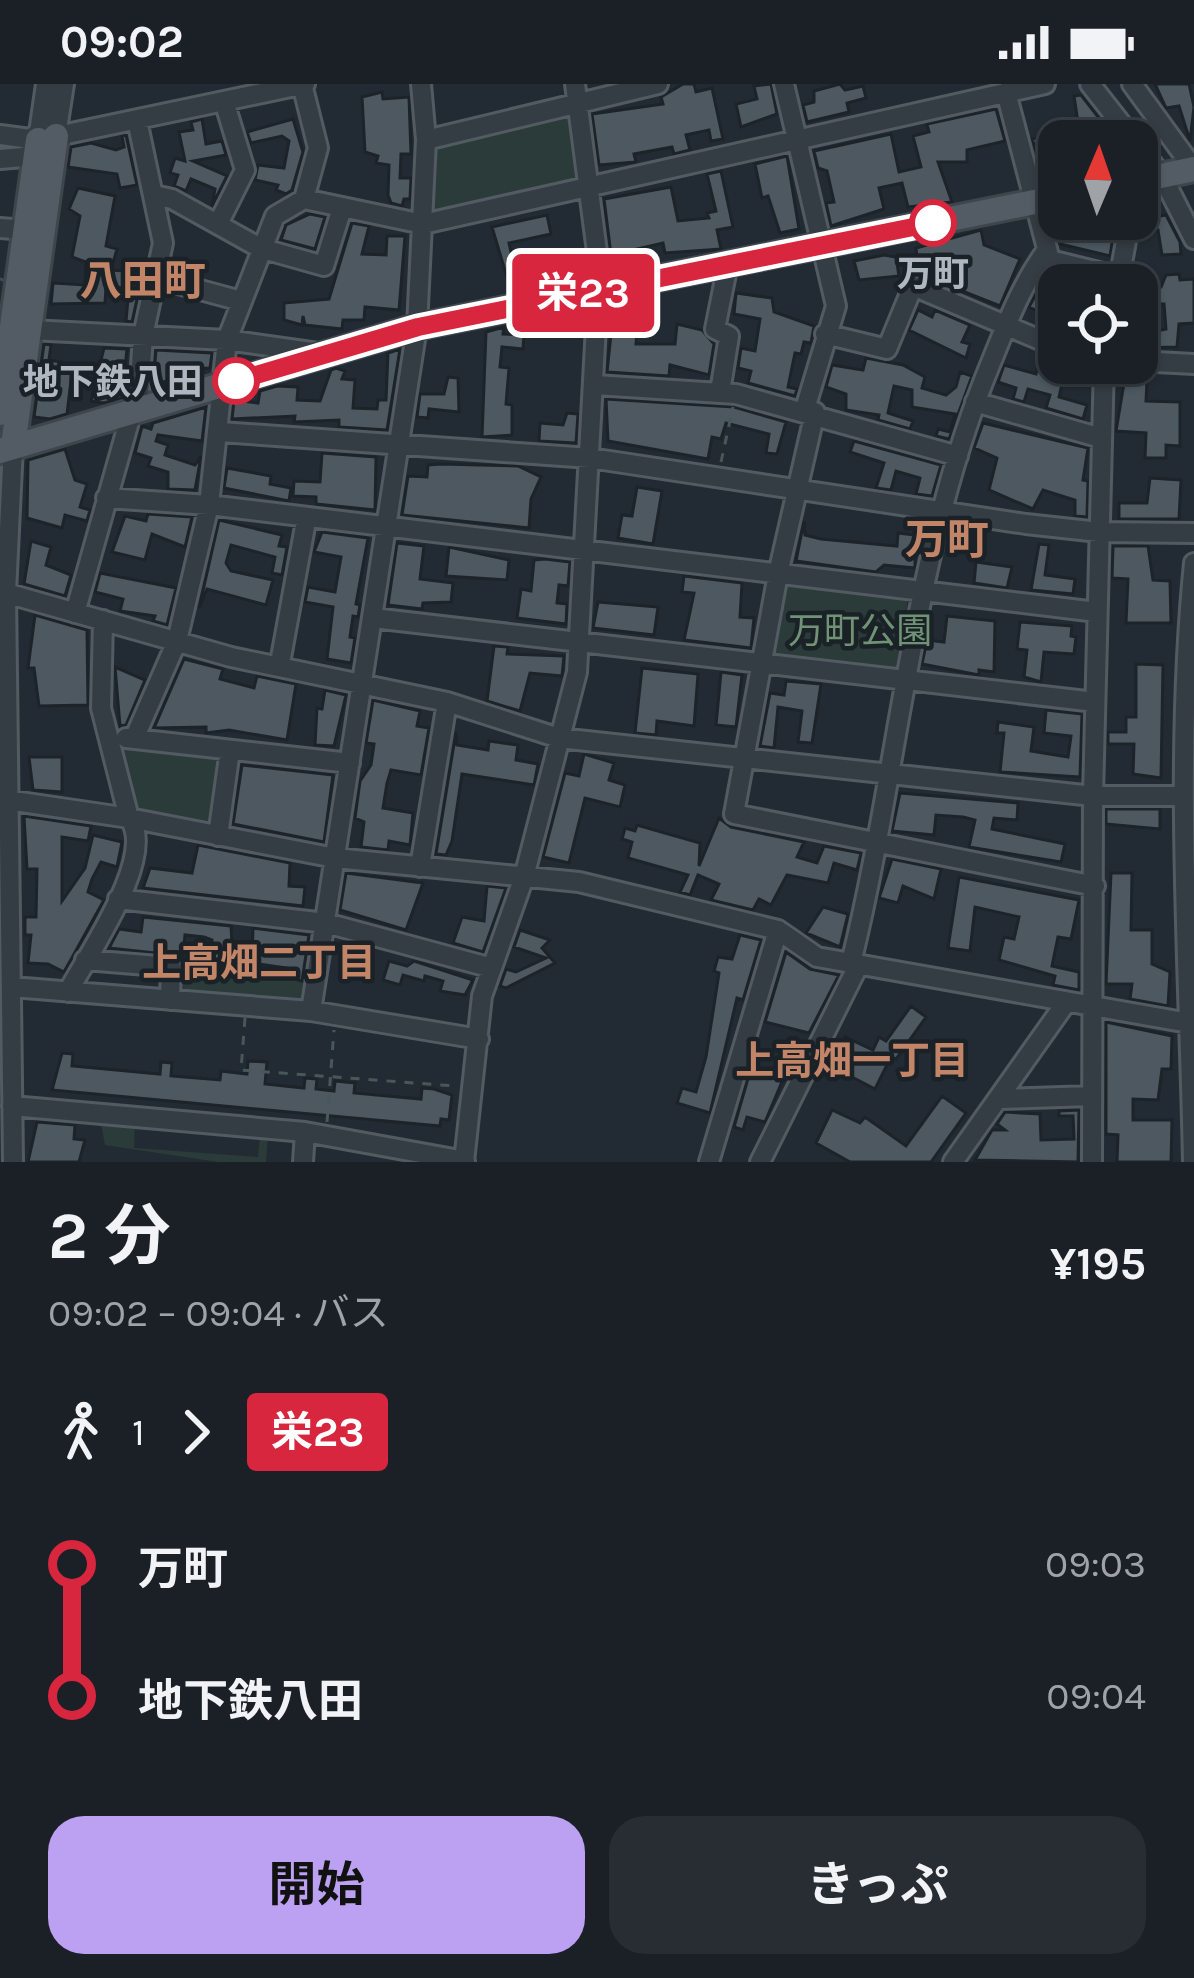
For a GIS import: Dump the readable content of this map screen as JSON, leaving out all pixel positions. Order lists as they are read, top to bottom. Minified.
{"districts":["八田町","万町","上高畑二丁目","上高畑一丁目"],"parks":["万町公園"],"places":["万町","地下鉄八田"],"lines":["bus line 栄23"],"north":"top","page":{"status":"09:02","on_map":"栄23","heading":["2 分","09:02 – 09:04 · バス","¥195"],"legs":["1","栄23"],"list":[{"name":"万町","value":"09:03"},{"name":"地下鉄八田","value":"09:04"}],"buttons":["開始","きっぷ"]}}
